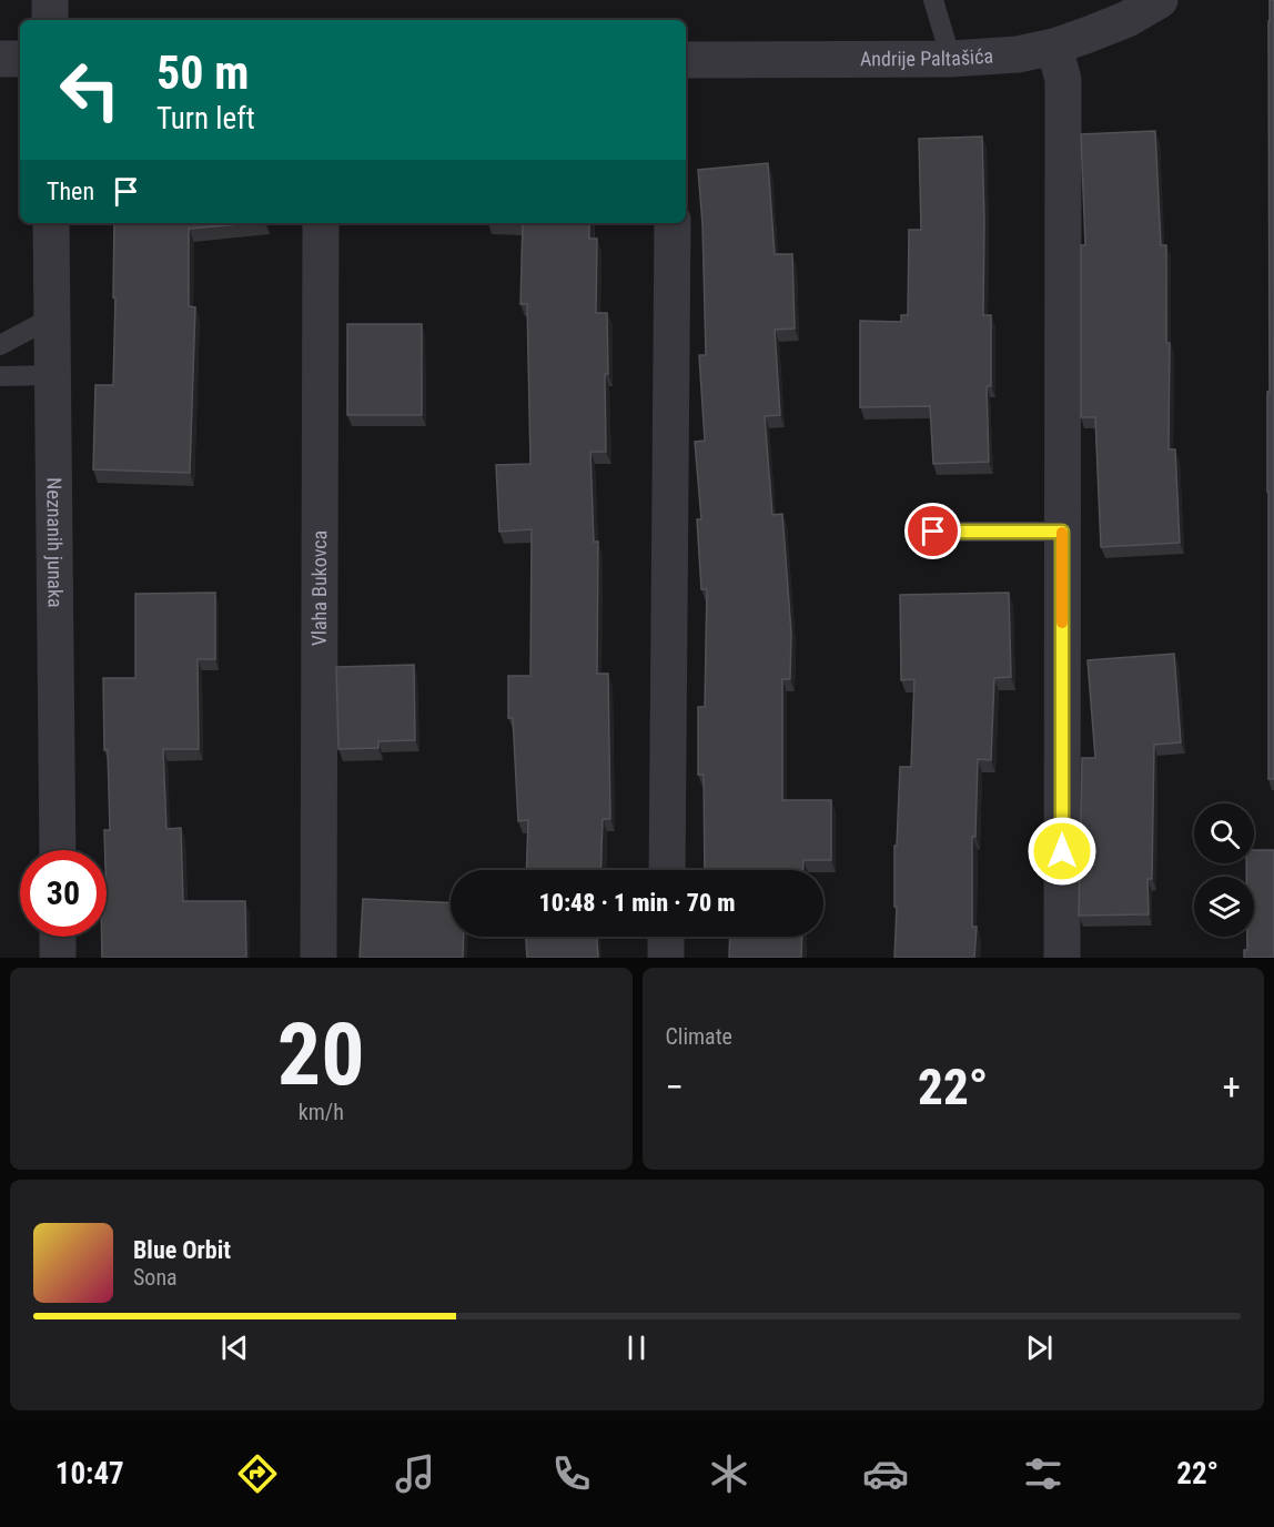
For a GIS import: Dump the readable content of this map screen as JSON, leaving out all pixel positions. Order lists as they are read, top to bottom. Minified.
{"streets":{"street":["Andrije Paltašića","Neznanih junaka","Vlaha Bukovca"]},"page":{"turn":["50 m","Turn left"],"then":"Then","limit":"30","trip":"10:48 · 1 min · 70 m","tile":[["20","km/h"],"Climate"],"heat":["−","22°","+"],"song":["Blue Orbit","Sona"],"tabs":["10:47","22°"]}}
